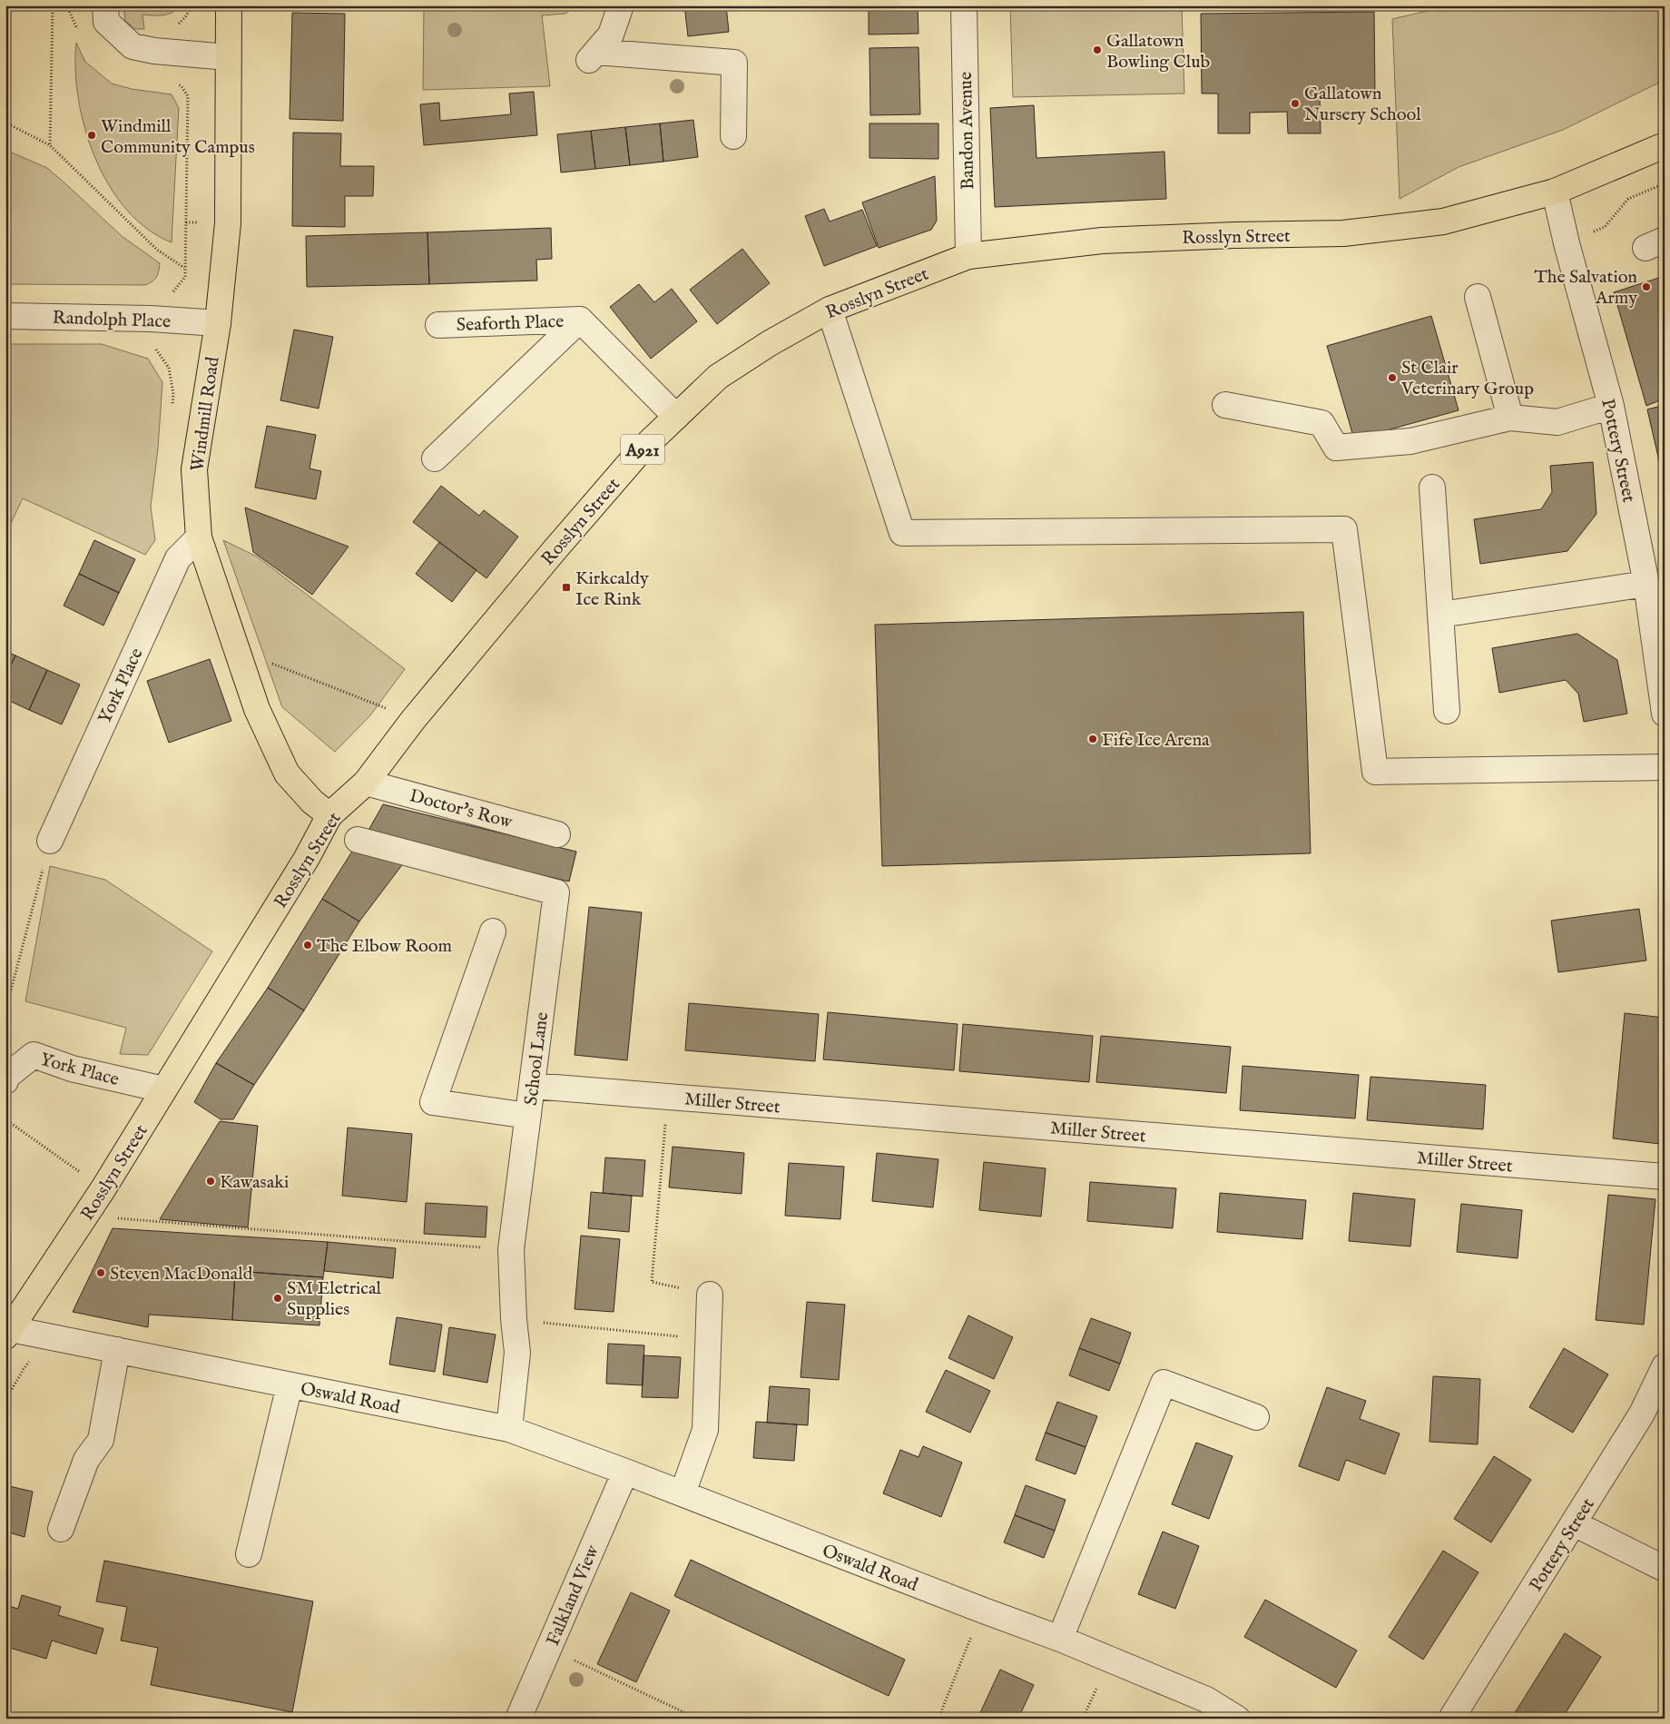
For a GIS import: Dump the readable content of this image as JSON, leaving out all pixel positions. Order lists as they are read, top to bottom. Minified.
{"streets":{"main road":["Rosslyn Street","Windmill Road","A921"],"street":["Bandon Avenue","Randolph Place","Seaforth Place","Pottery Street","York Place","Doctor's Row","School Lane","Miller Street","Oswald Road","Falkland View"]},"crossings":[["Bandon Avenue","Rosslyn Street"],["Rosslyn Street","Seaforth Place"],["Rosslyn Street","Windmill Road"],["Rosslyn Street","Pottery Street"],["Rosslyn Street","York Place"],["Rosslyn Street","Doctor's Row"],["Rosslyn Street","Oswald Road"],["Randolph Place","Windmill Road"],["Windmill Road","York Place"],["School Lane","Miller Street"],["School Lane","Oswald Road"],["Oswald Road","Falkland View"]],"places":{"other":["Gallatown Bowling Club","Gallatown Nursery School","Windmill Community Campus","The Salvation Army","St Clair Veterinary Group","Fife Ice Arena","The Elbow Room","Kawasaki","Steven MacDonald","SM Eletrical Supplies"],"transit":["Kirkcaldy Ice Rink"]}}
